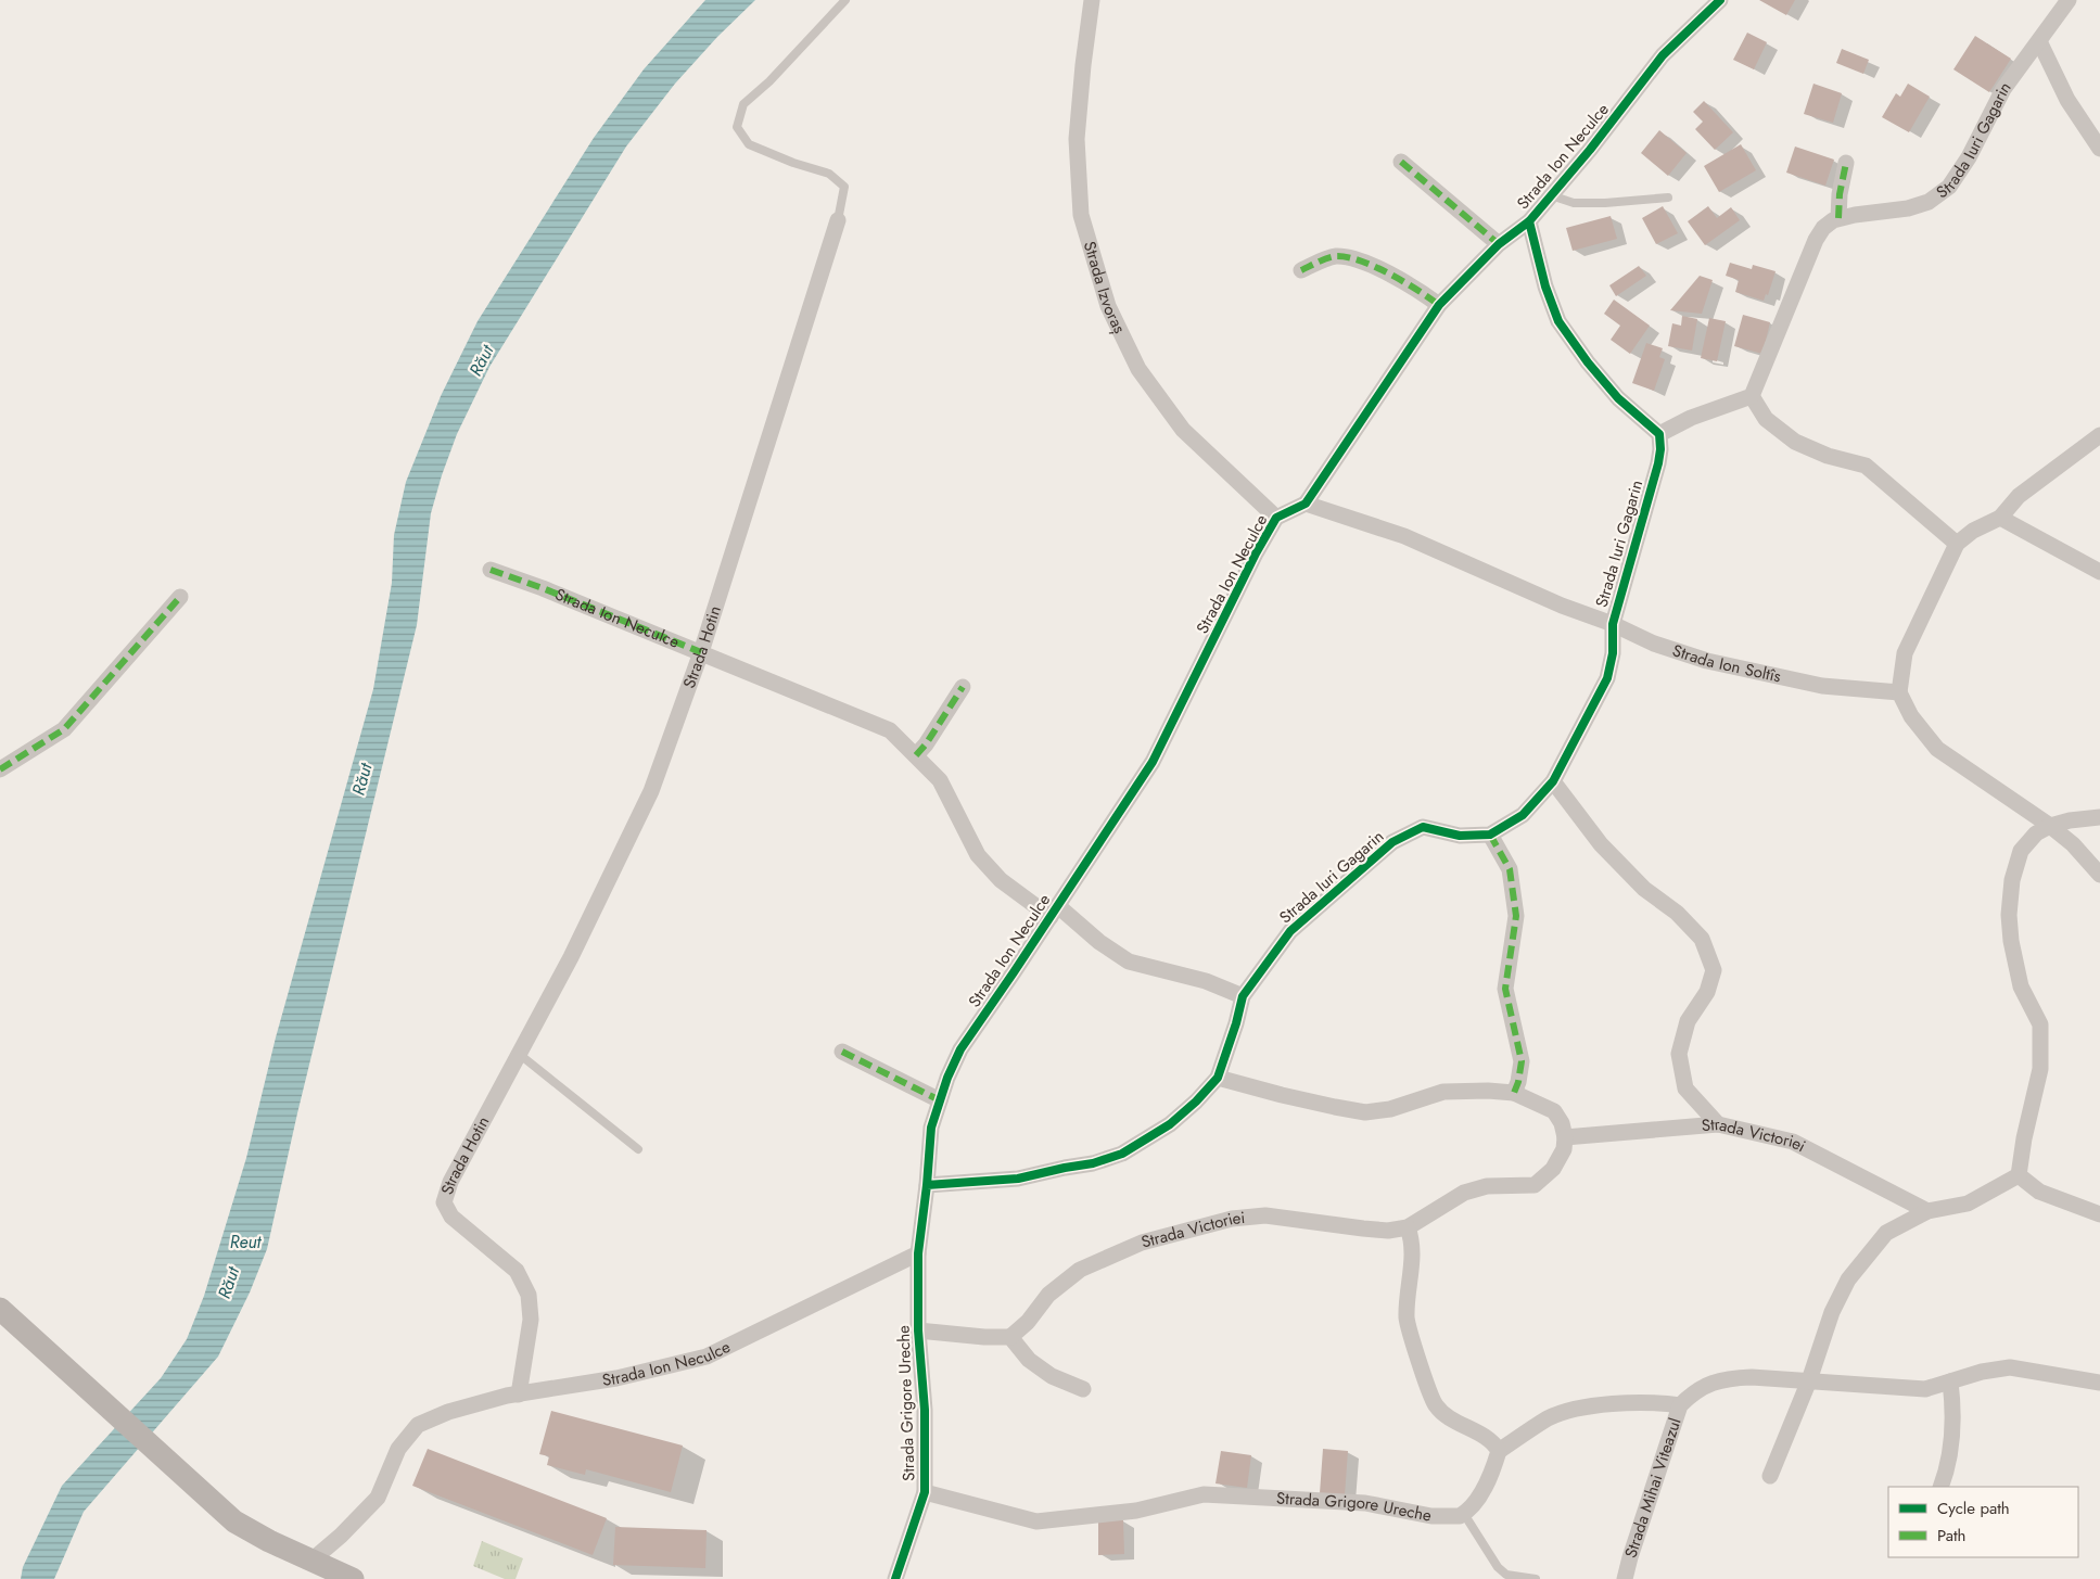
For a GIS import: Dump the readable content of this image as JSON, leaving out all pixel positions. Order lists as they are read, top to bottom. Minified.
{"streets":{"street":["Strada Iuri Gagarin","Strada Ion Neculce","Strada Izvoraș","Strada Hotin","Strada Ion Soltîs","Strada Victoriei","Strada Grigore Ureche","Strada Mihai Viteazul"]},"crossings":[["Strada Iuri Gagarin","Strada Ion Neculce"],["Strada Iuri Gagarin","Strada Ion Soltîs"],["Strada Ion Neculce","Strada Izvoraș"],["Strada Ion Neculce","Strada Hotin"],["Strada Ion Neculce","Strada Ion Soltîs"],["Strada Ion Neculce","Strada Grigore Ureche"],["Strada Victoriei","Strada Grigore Ureche"]],"water":["Răut","Reut"],"legend":["Cycle path","Path"]}
